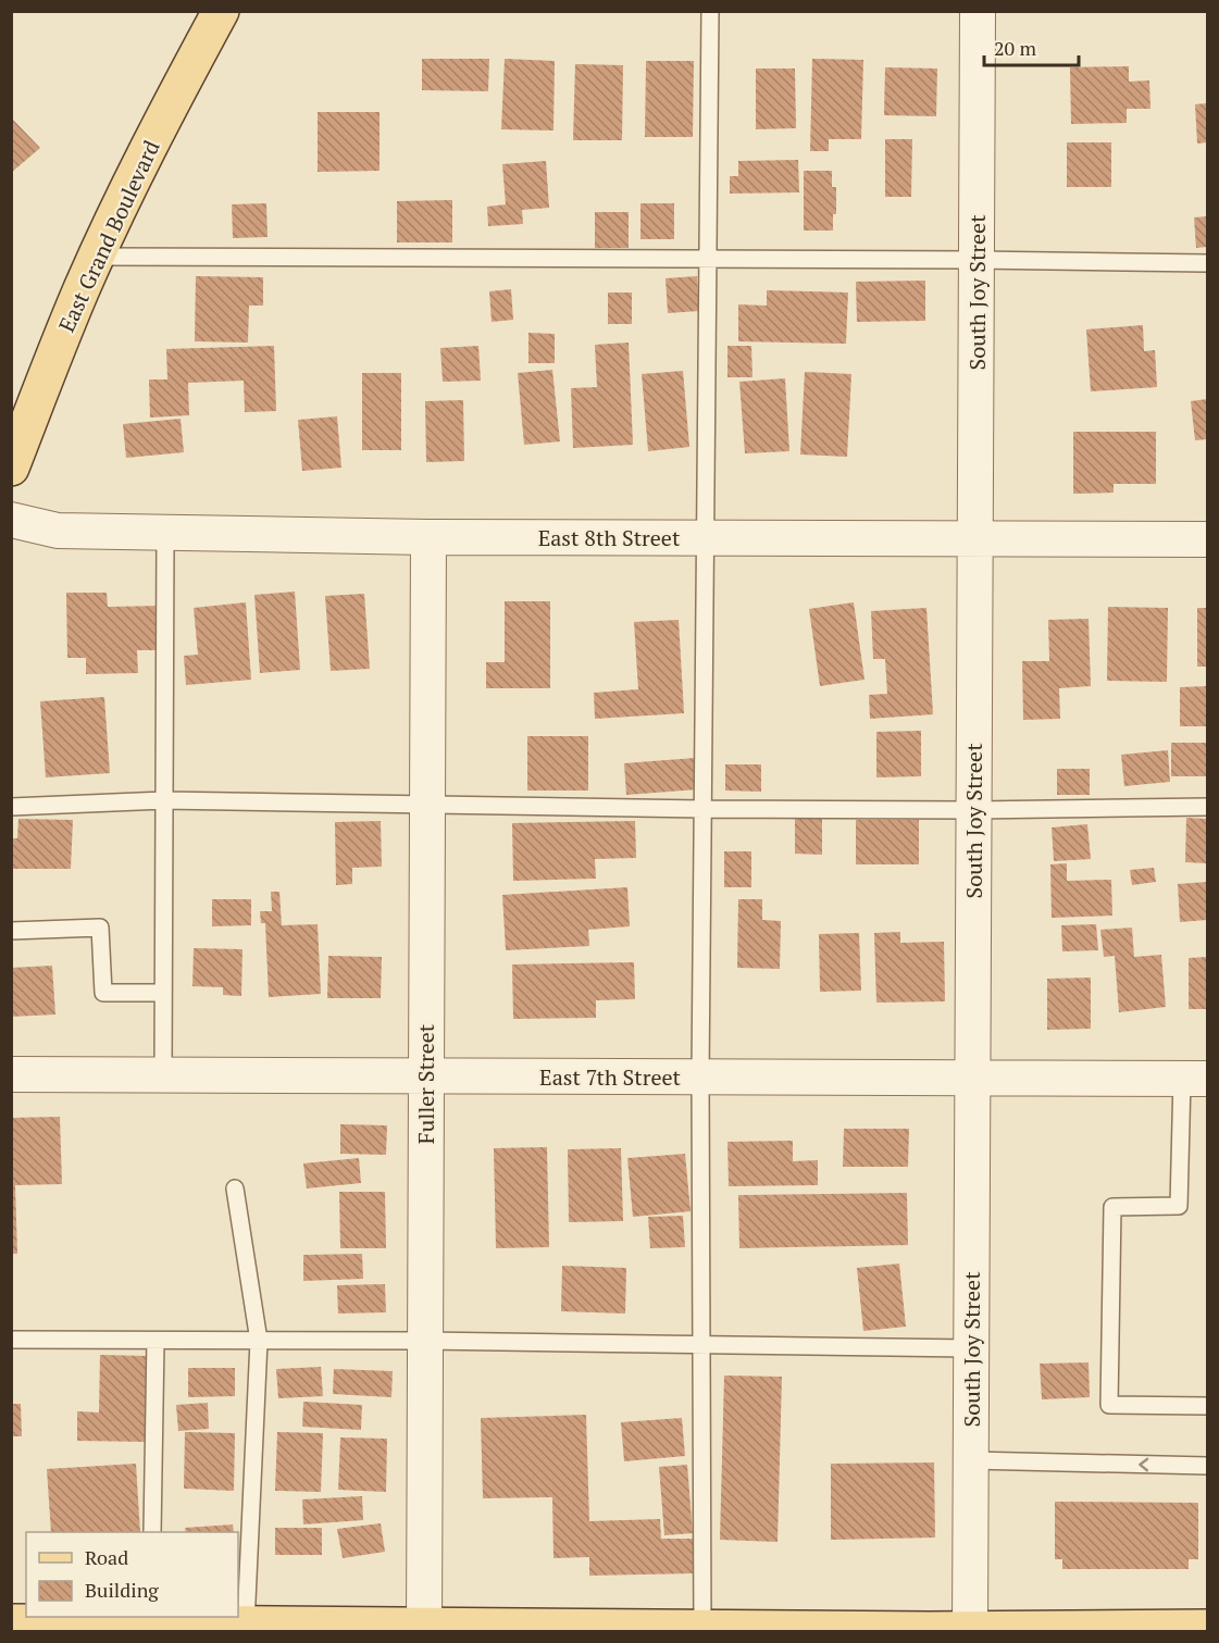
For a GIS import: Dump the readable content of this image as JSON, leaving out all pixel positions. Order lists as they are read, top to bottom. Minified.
{"streets":{"main road":["East Grand Boulevard"],"street":["South Joy Street","East 8th Street","East 7th Street","Fuller Street"]},"crossings":[["South Joy Street","East 8th Street"],["South Joy Street","East 7th Street"],["East 8th Street","Fuller Street"],["East 7th Street","Fuller Street"]],"legend":["Road","Building"],"scale_bar":"20 m"}
